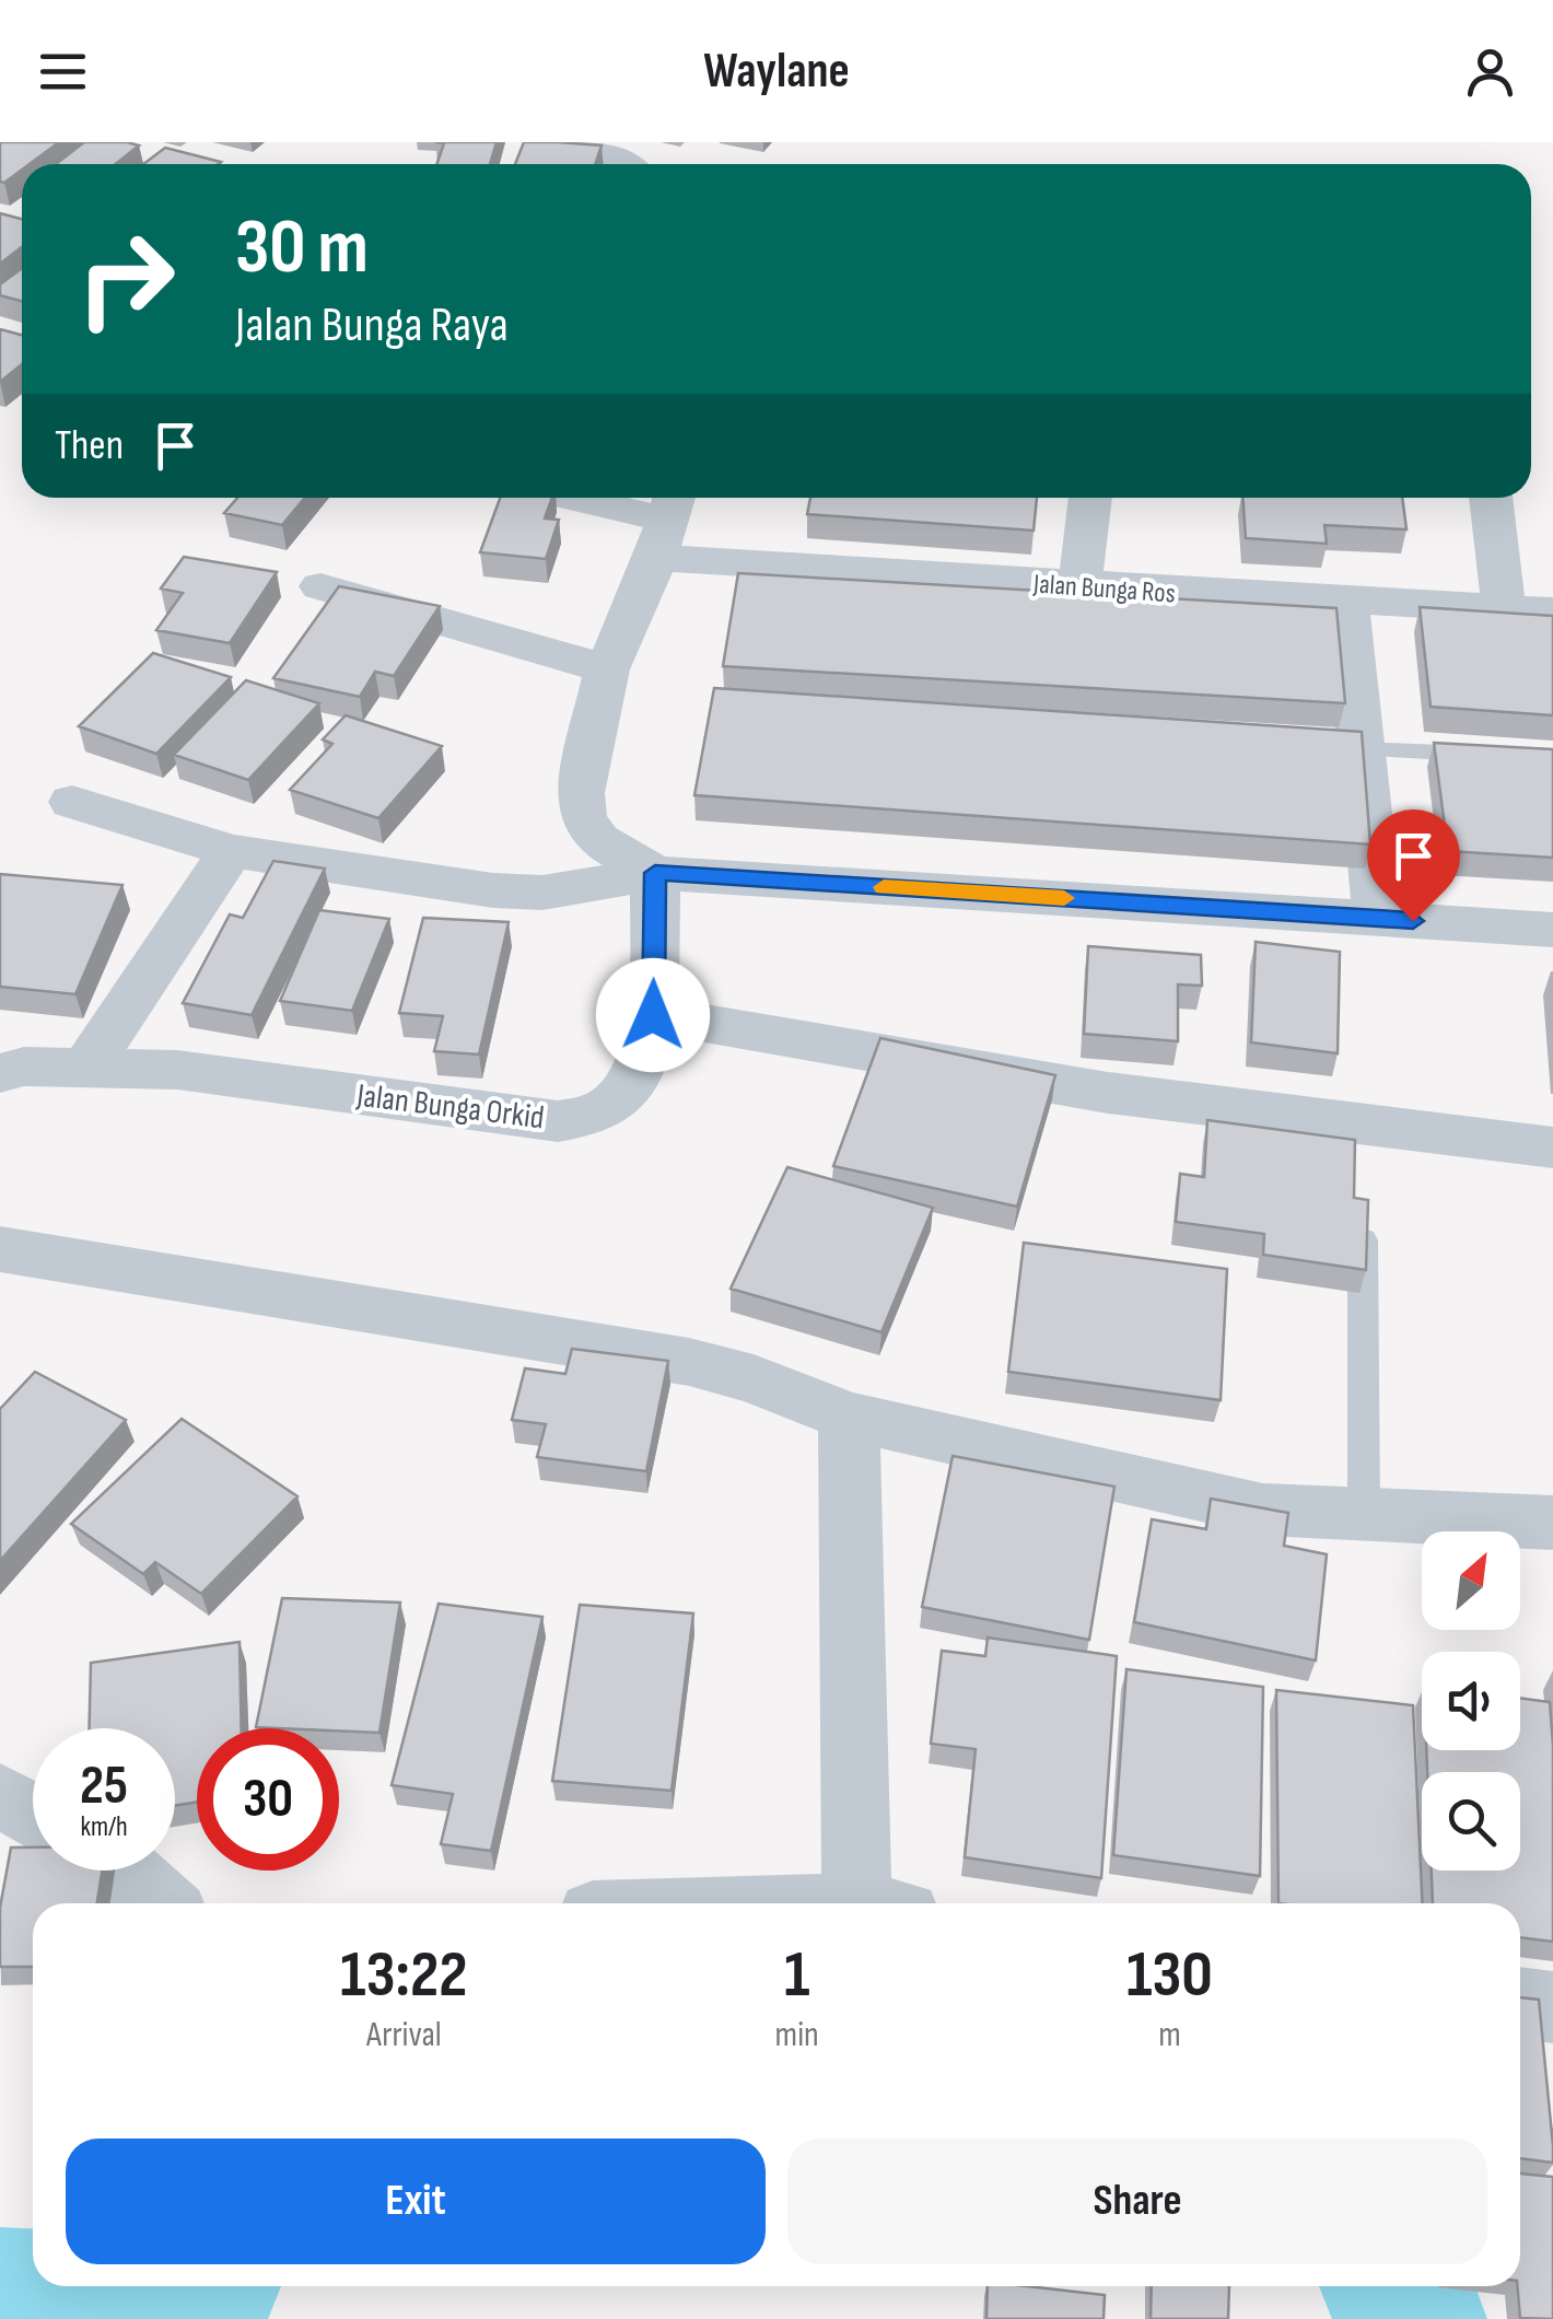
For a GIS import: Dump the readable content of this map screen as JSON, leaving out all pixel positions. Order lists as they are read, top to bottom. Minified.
{"streets":{"street":["Jalan Bunga Ros","Jalan Bunga Orkid"]},"north":"top right","page":{"header":"Waylane","turn":["30 m","Jalan Bunga Raya"],"then":"Then","speed":"25 km/h","limit":"30","eta":["13:22","Arrival","1","min","130","m"],"buttons":["Exit","Share"]}}
